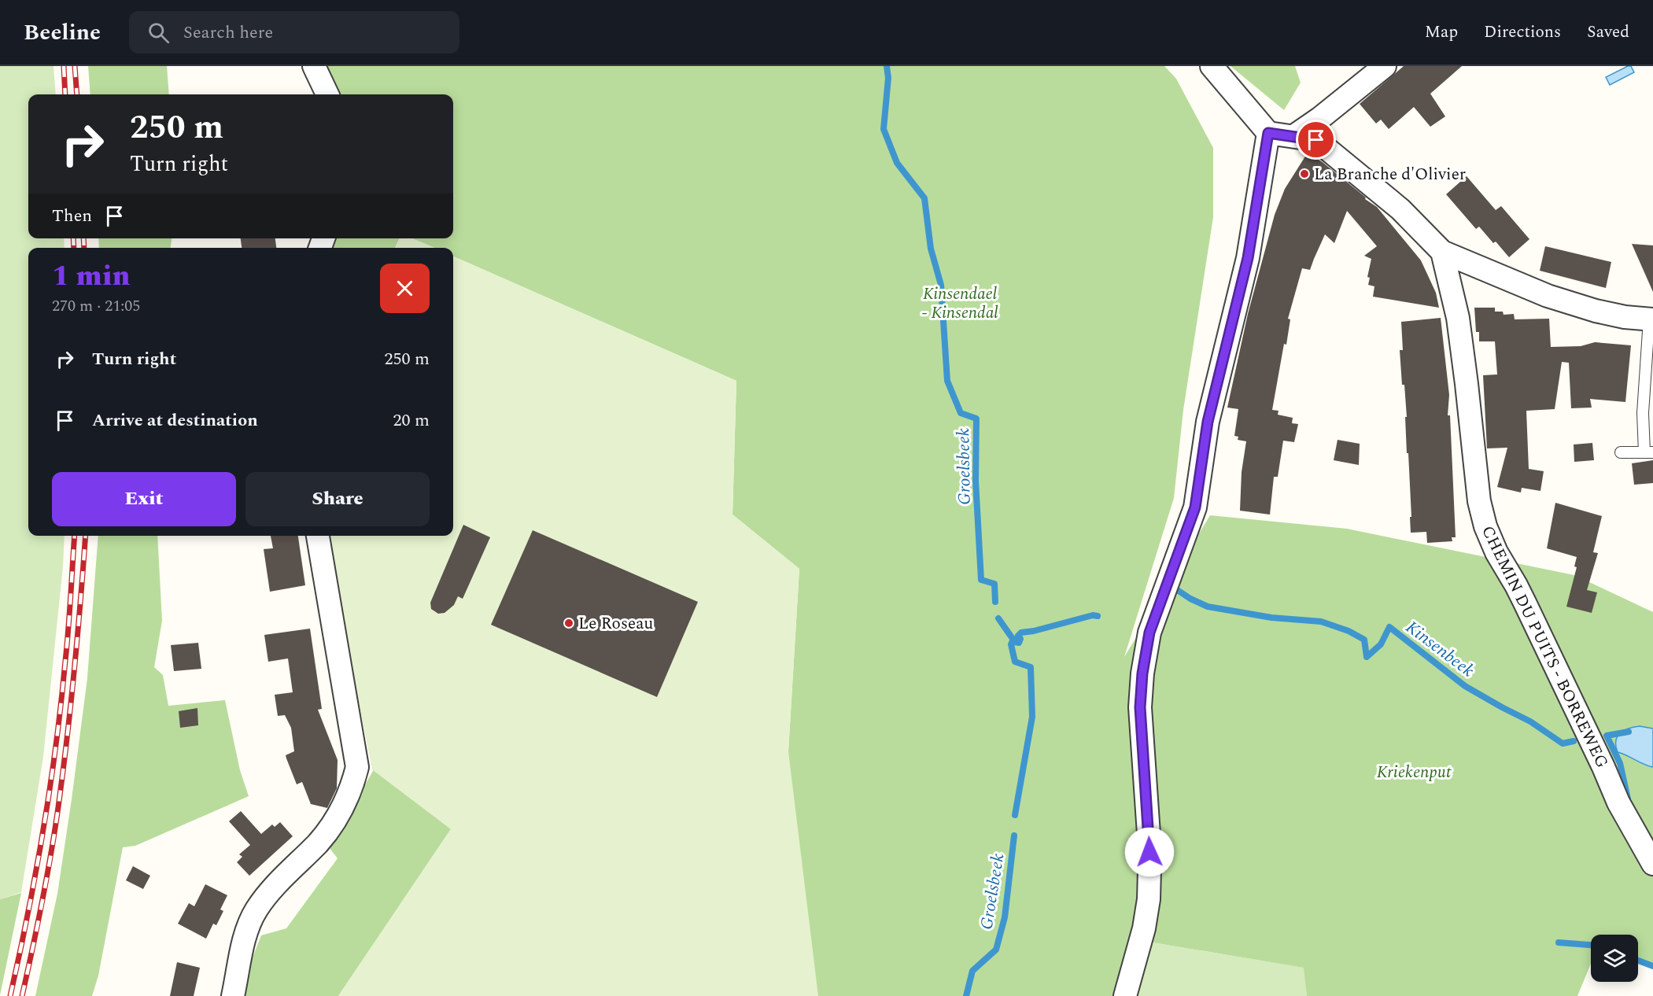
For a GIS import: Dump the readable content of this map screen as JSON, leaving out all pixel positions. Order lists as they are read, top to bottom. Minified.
{"streets":{"street":["CHEMIN DU PUITS - BORREWEG"]},"water":["Groelsbeek","Kinsenbeek"],"parks":["Kinsendael - Kinsendal","Kriekenput"],"places":["La Branche d'Olivier","Le Roseau"],"page":{"header":"Beeline","search":"Search here","nav":["Map","Directions","Saved"],"turn":["250 m","Turn right"],"then":"Then","heading":["1 min","270 m · 21:05"],"list":[{"name":"Turn right","value":"250 m"},{"name":"Arrive at destination","value":"20 m"}],"buttons":["Exit","Share"]}}
